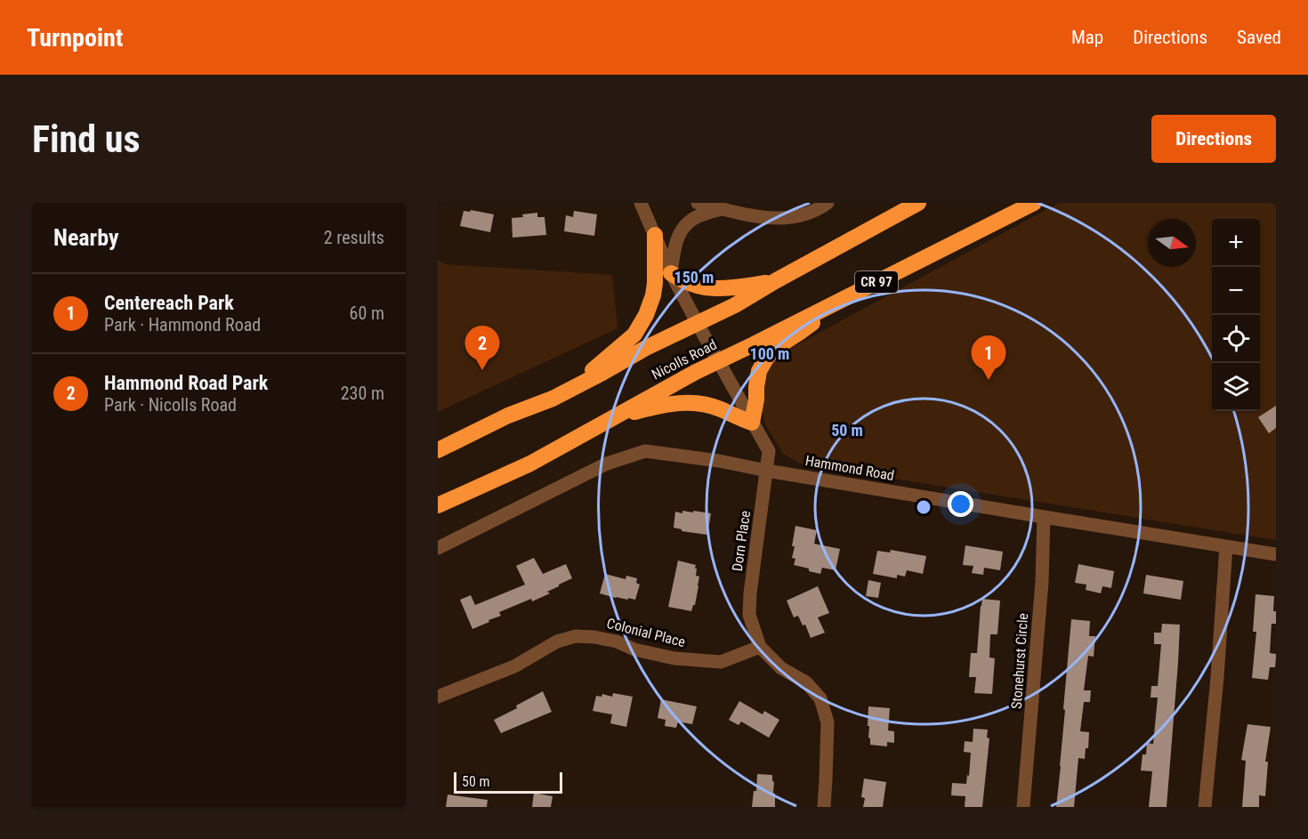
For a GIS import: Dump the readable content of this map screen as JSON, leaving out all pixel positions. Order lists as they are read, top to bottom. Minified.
{"streets":{"highway":["CR 97","Nicolls Road"],"street":["Hammond Road","Dorn Place","Colonial Place","Stonehurst Circle"]},"crossings":[["Nicolls Road","Dorn Place"],["Hammond Road","Dorn Place"],["Hammond Road","Stonehurst Circle"],["Dorn Place","Colonial Place"]],"scale_bar":"50 m","north":"right","page":{"header":"Turnpoint","nav":["Map","Directions","Saved"],"buttons":"Directions","title":"Find us","heading":["Nearby","2 results"],"map_buttons":["+","−"],"list":[{"mark":"1","name":"Centereach Park","note":"Park · Hammond Road","value":"60 m"},{"mark":"2","name":"Hammond Road Park","note":"Park · Nicolls Road","value":"230 m"}],"pins":["2","1"],"scale":"50 m"},"rings":["150 m","100 m","50 m"]}
